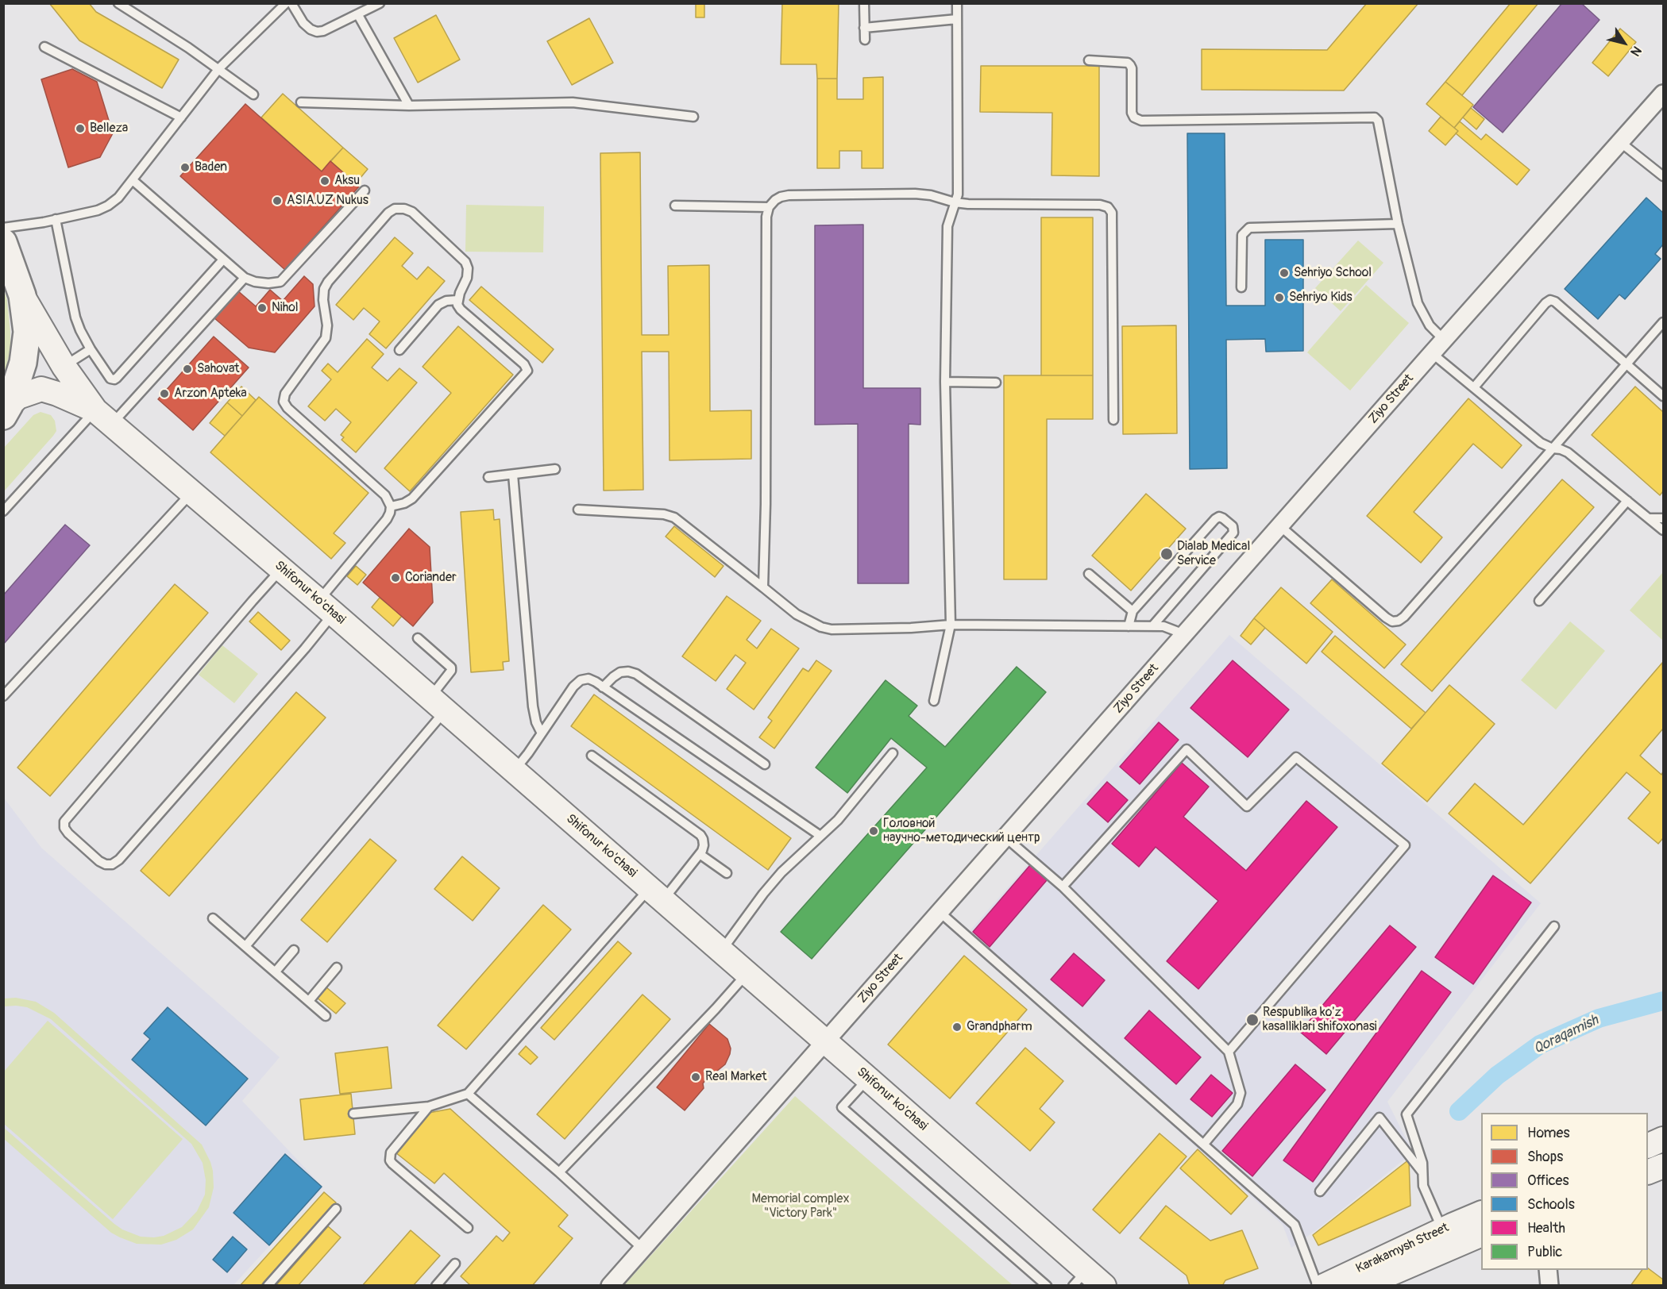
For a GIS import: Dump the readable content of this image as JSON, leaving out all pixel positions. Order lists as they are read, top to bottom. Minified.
{"streets":{"street":["Ziyo Street","Shifonur ko'chasi","Karakamysh Street"]},"crossings":[["Ziyo Street","Shifonur ko'chasi"]],"water":["Qoraqamish"],"parks":["Memorial complex \"Victory Park\""],"places":["Belleza","Baden","Aksu","ASIA.UZ Nukus","Sehriyo School","Sehriyo Kids","Nihol","Sahovat","Arzon Apteka","Dialab Medical Service","Coriander","Головной научно-методический центр","Respublika ko'z kasalliklari shifoxonasi","Grandpharm","Real Market"],"legend":["Homes","Shops","Offices","Schools","Health","Public"],"north":"bottom right"}
